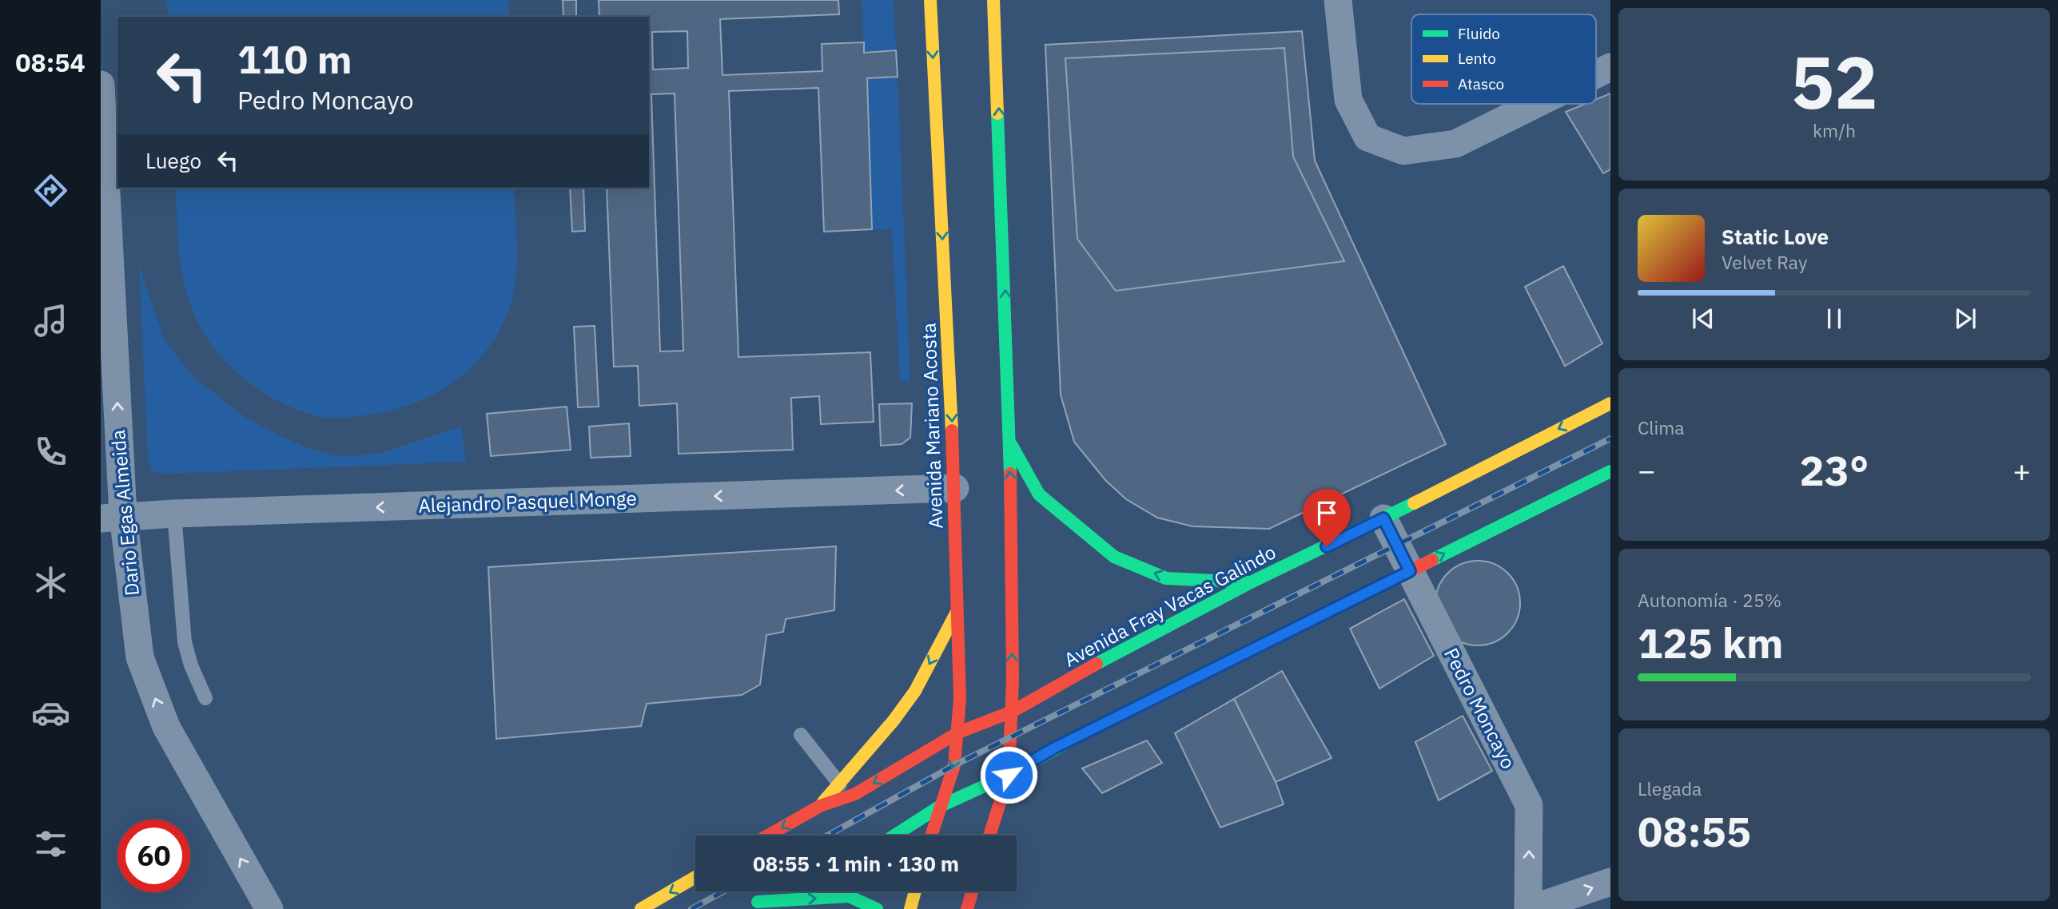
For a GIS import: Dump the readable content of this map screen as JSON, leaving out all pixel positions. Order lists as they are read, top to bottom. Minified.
{"streets":{"main road":["Avenida Mariano Acosta","Avenida Fray Vacas Galindo"],"street":["Alejandro Pasquel Monge","Dario Egas Almeida","Pedro Moncayo"]},"crossings":[["Avenida Mariano Acosta","Alejandro Pasquel Monge"],["Avenida Mariano Acosta","Avenida Fray Vacas Galindo"],["Alejandro Pasquel Monge","Dario Egas Almeida"],["Avenida Fray Vacas Galindo","Pedro Moncayo"]],"one_way":["Alejandro Pasquel Monge","Dario Egas Almeida","Pedro Moncayo"],"legend":["Fluido","Lento","Atasco"],"page":{"tabs":"08:54","tile":[["52","km/h"],"Clima",["Autonomía · 25%","125 km"],["Llegada","08:55"]],"turn":["110 m","Pedro Moncayo"],"then":"Luego","song":["Static Love","Velvet Ray"],"heat":["−","23°","+"],"limit":"60","trip":"08:55 · 1 min · 130 m"}}
